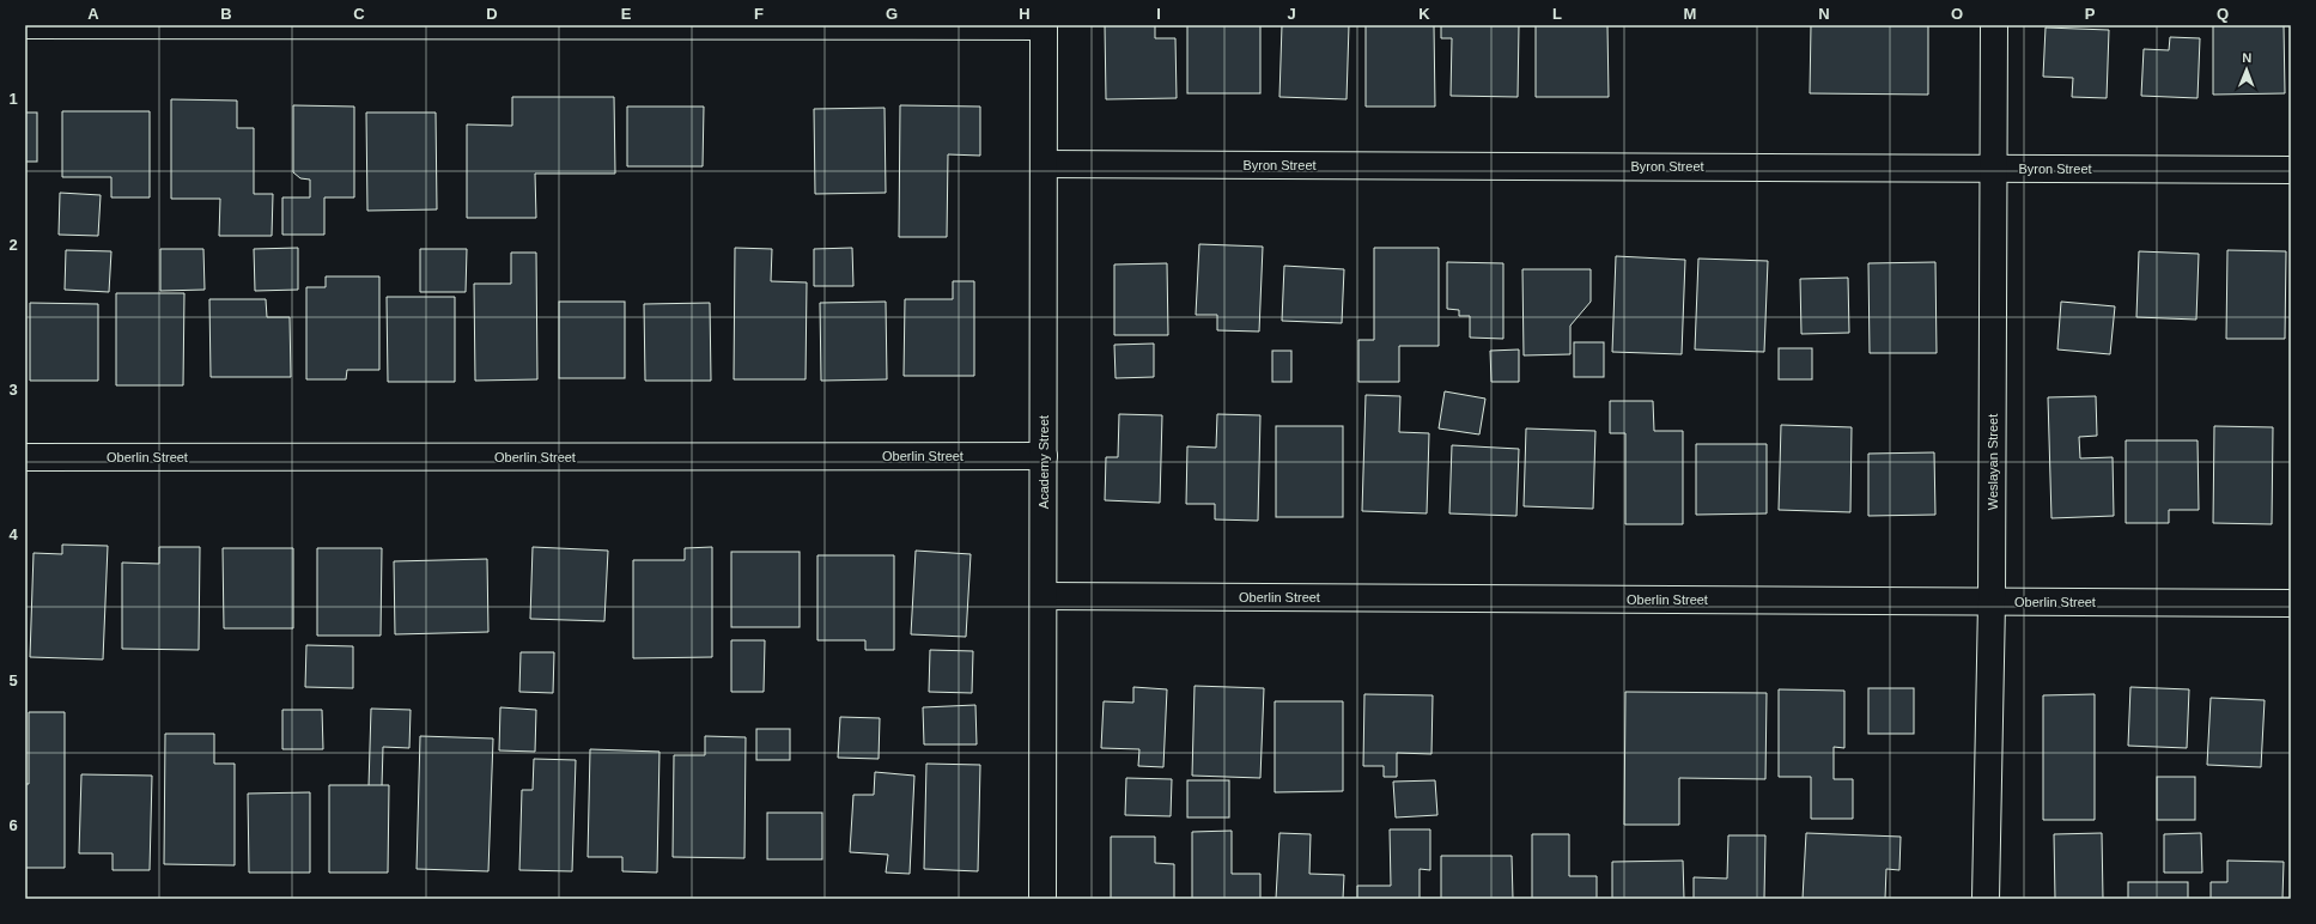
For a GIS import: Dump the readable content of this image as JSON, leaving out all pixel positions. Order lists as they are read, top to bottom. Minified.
{"streets":{"street":["Byron Street","Oberlin Street","Academy Street","Weslayan Street"]},"crossings":[["Byron Street","Academy Street"],["Byron Street","Weslayan Street"],["Oberlin Street","Academy Street"],["Oberlin Street","Weslayan Street"]],"north":"top","grid":{"columns":["A","B","C","D","E","F","G","H","I","J","K","L","M","N","O","P","Q"],"rows":["1","2","3","4","5","6"]}}
